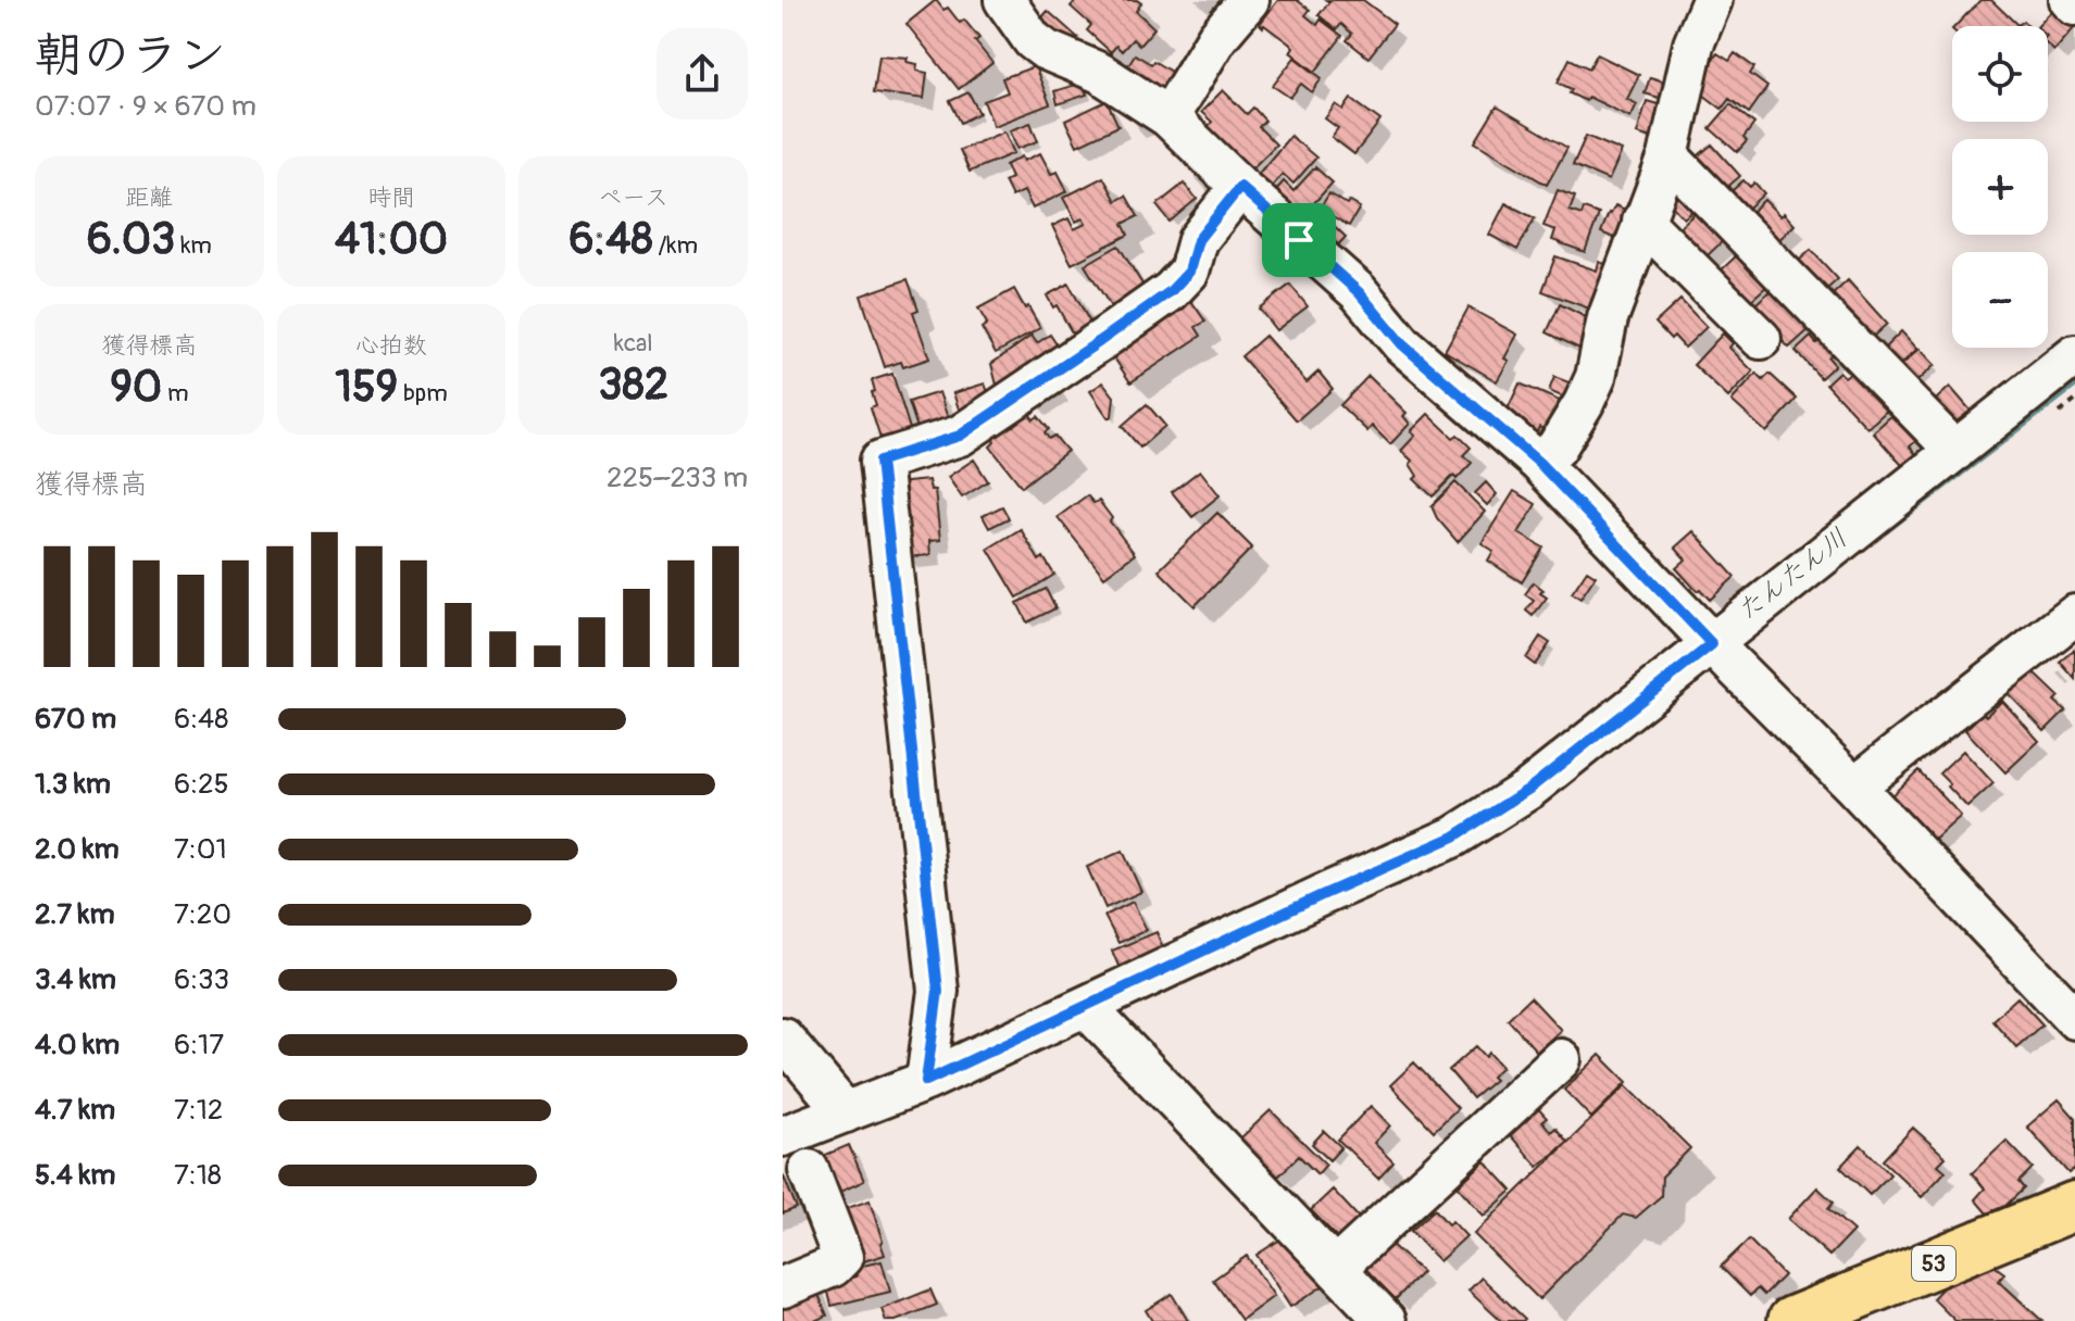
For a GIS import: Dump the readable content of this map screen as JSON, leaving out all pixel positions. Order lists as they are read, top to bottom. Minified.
{"streets":{"main road":["53"]},"water":["たんたん川"],"page":{"heading":["朝のラン","07:07 · 9 × 670 m"],"map_buttons":["+","−"],"stats":[["距離","6.03 km"],["時間","41:00"],["ペース","6:48 /km"],["獲得標高","90 m"],["心拍数","159 bpm"],["kcal","382"]],"chart":["獲得標高","225–233 m"],"list":[{"name":"670 m","note":"6:48"},{"name":"1.3 km","note":"6:25"},{"name":"2.0 km","note":"7:01"},{"name":"2.7 km","note":"7:20"},{"name":"3.4 km","note":"6:33"},{"name":"4.0 km","note":"6:17"},{"name":"4.7 km","note":"7:12"},{"name":"5.4 km","note":"7:18"}]}}
